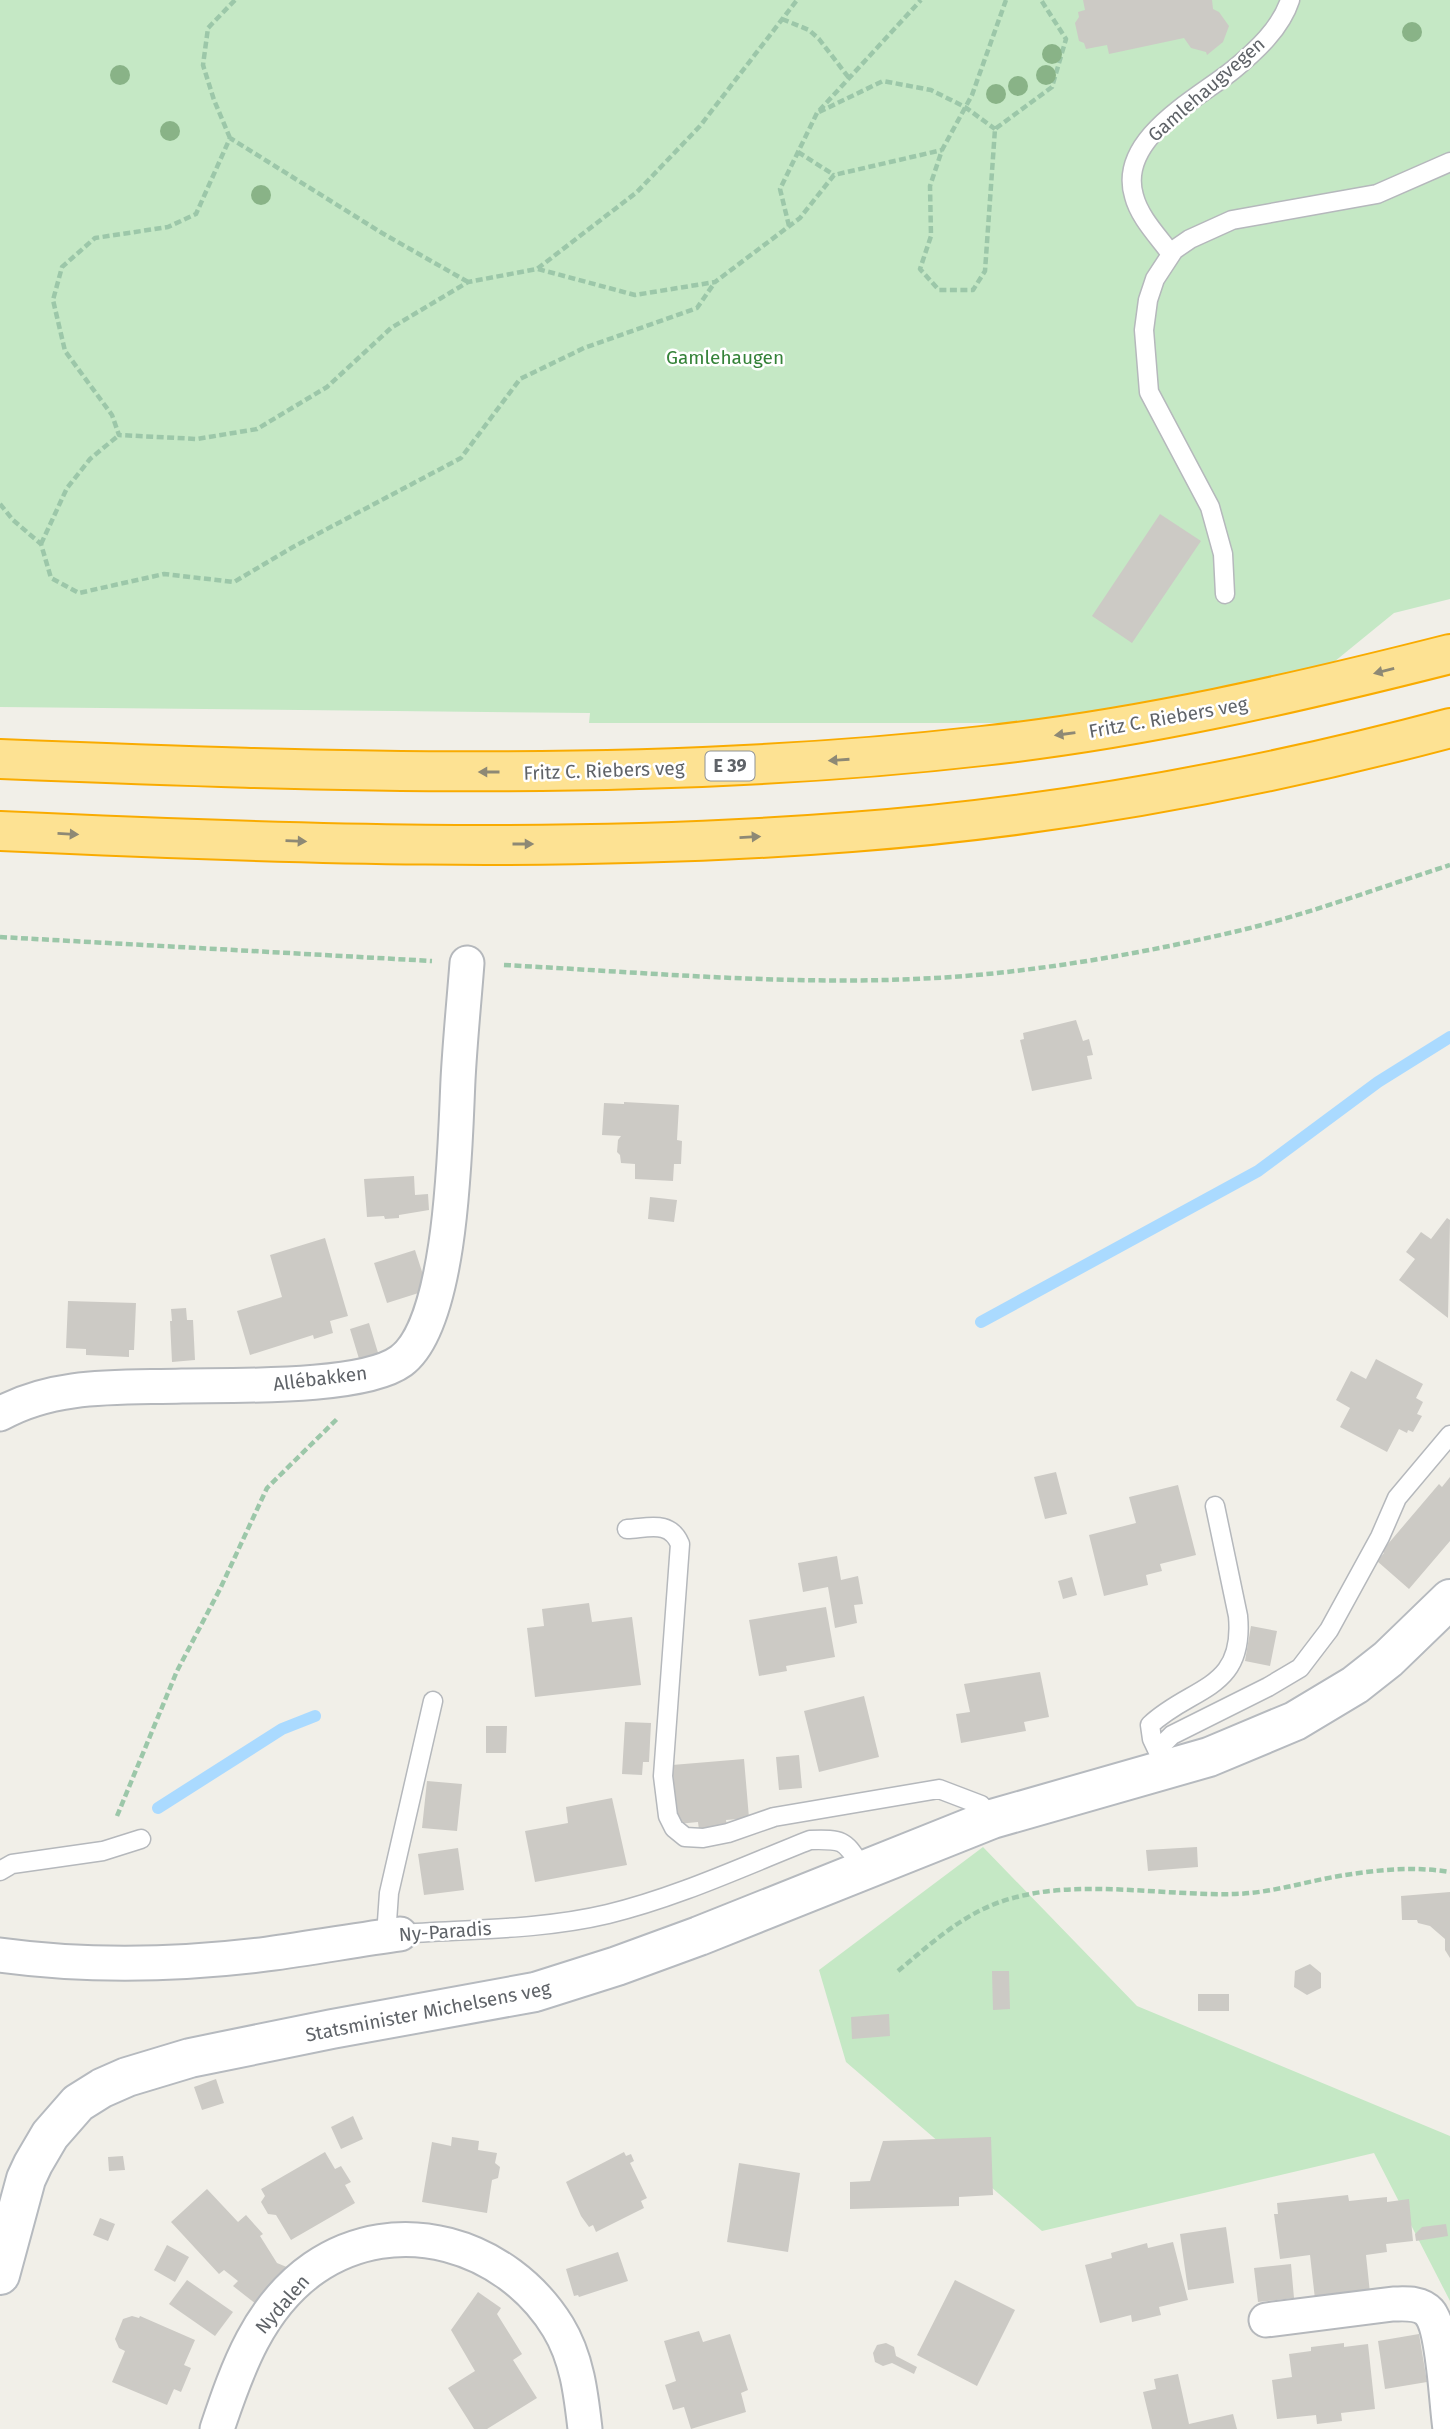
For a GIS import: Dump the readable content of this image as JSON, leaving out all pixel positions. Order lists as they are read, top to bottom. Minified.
{"streets":{"highway":["Fritz C. Riebers veg","E 39"],"main road":["Statsminister Michelsens veg"],"street":["Allébakken","Ny-Paradis","Nydalen"],"lane":["Gamlehaugvegen"]},"crossings":[["Ny-Paradis","Statsminister Michelsens veg"]],"parks":["Gamlehaugen"]}
